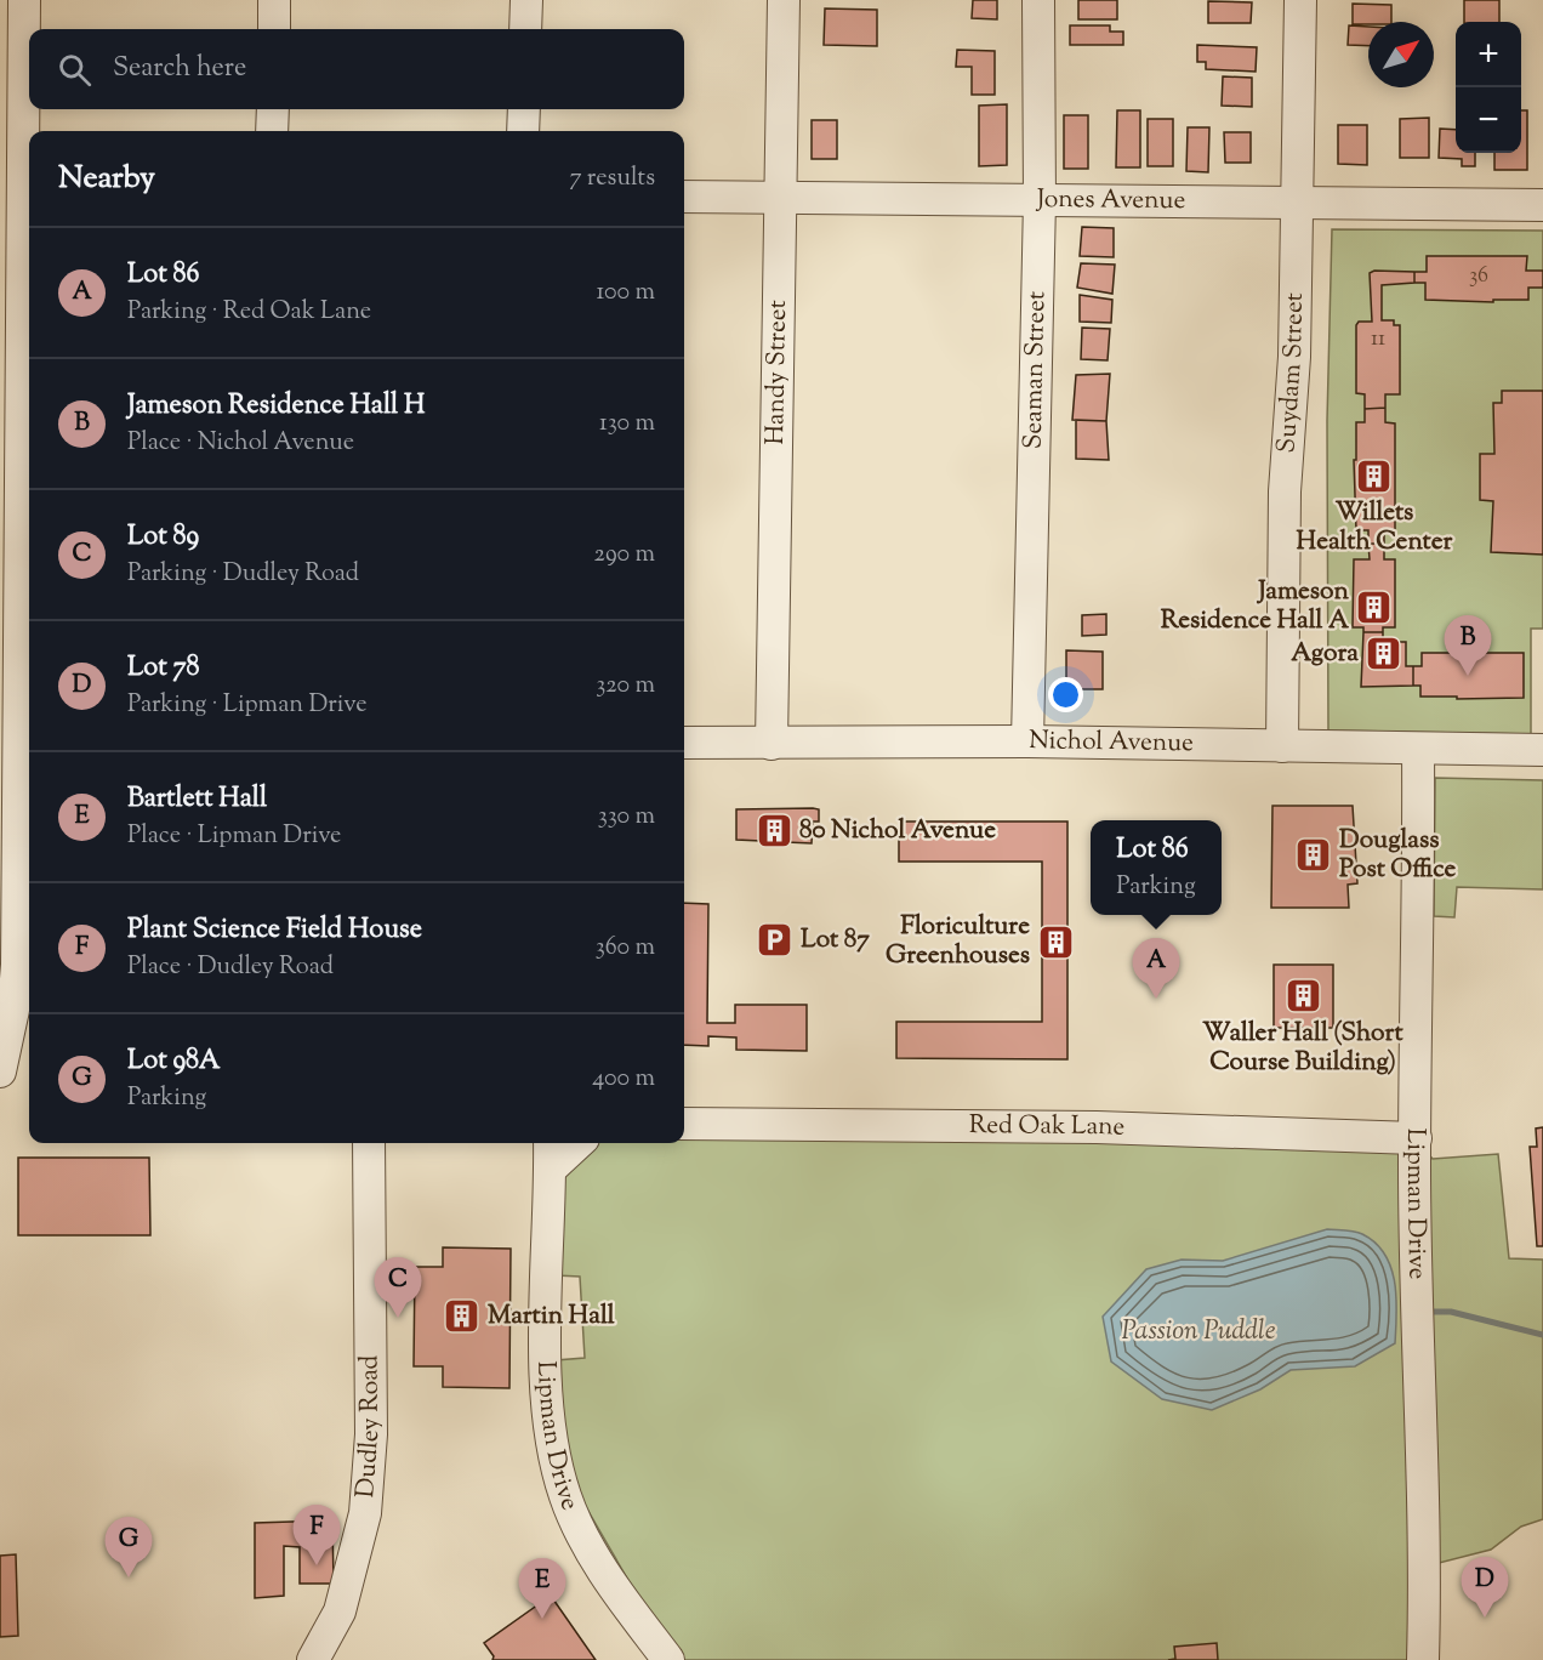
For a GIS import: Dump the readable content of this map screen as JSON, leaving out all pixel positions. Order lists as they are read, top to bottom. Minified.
{"streets":{"street":["Jones Avenue","Seaman Street","Handy Street","Suydam Street","Nichol Avenue","Red Oak Lane","Lipman Drive","Dudley Road"]},"crossings":[["Jones Avenue","Seaman Street"],["Jones Avenue","Handy Street"],["Jones Avenue","Suydam Street"],["Seaman Street","Nichol Avenue"],["Handy Street","Nichol Avenue"],["Suydam Street","Nichol Avenue"],["Nichol Avenue","Lipman Drive"],["Red Oak Lane","Lipman Drive"]],"water":["Passion Puddle"],"places":{"building":["Willets Health Center","Jameson Residence Hall A","Agora","80 Nichol Avenue","Douglass Post Office","Floriculture Greenhouses","Waller Hall (Short Course Building)","Martin Hall"],"parking":["Lot 87"]},"house_numbers":["36","11"],"north":"top right","page":{"map_buttons":["+","−"],"search":"Search here","heading":["Nearby","7 results"],"list":[{"mark":"A","name":"Lot 86","note":"Parking · Red Oak Lane","value":"100 m"},{"mark":"B","name":"Jameson Residence Hall H","note":"Place · Nichol Avenue","value":"130 m"},{"mark":"C","name":"Lot 89","note":"Parking · Dudley Road","value":"290 m"},{"mark":"D","name":"Lot 78","note":"Parking · Lipman Drive","value":"320 m"},{"mark":"E","name":"Bartlett Hall","note":"Place · Lipman Drive","value":"330 m"},{"mark":"F","name":"Plant Science Field House","note":"Place · Dudley Road","value":"360 m"},{"mark":"G","name":"Lot 98A","note":"Parking","value":"400 m"}],"pins":["B","A","C","F","G","D","E"],"popup":["Lot 86","Parking"]}}
